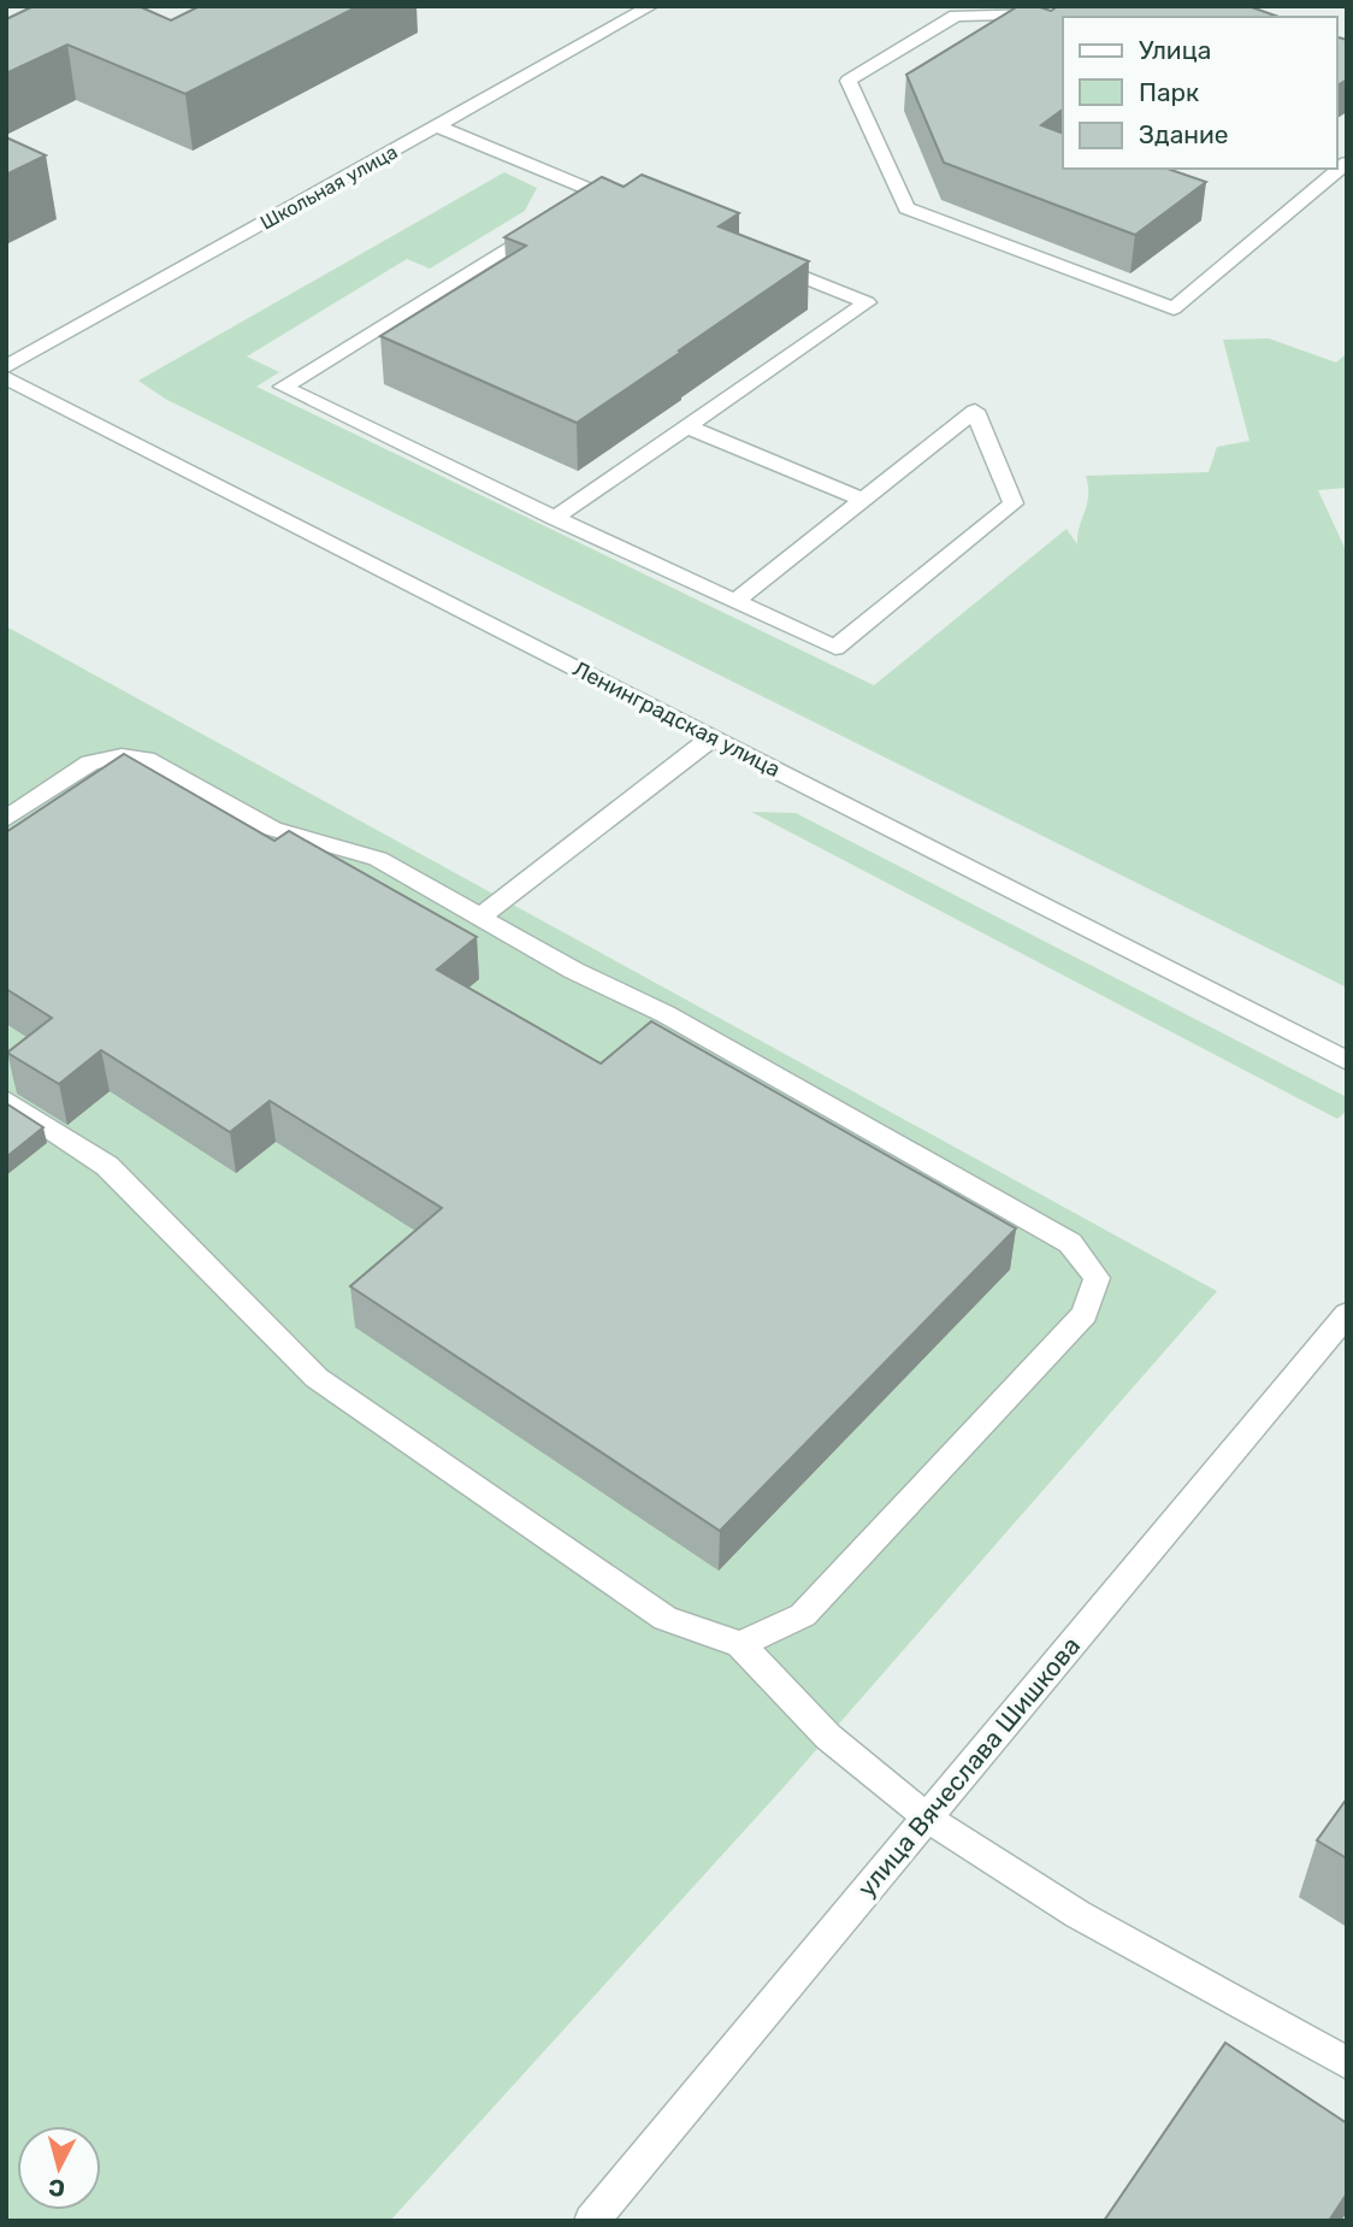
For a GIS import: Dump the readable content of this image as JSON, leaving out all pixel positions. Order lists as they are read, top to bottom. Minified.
{"streets":{"street":["Школьная улица","Ленинградская улица","улица Вячеслава Шишкова"]},"legend":["Улица","Парк","Здание"],"north":"bottom"}
